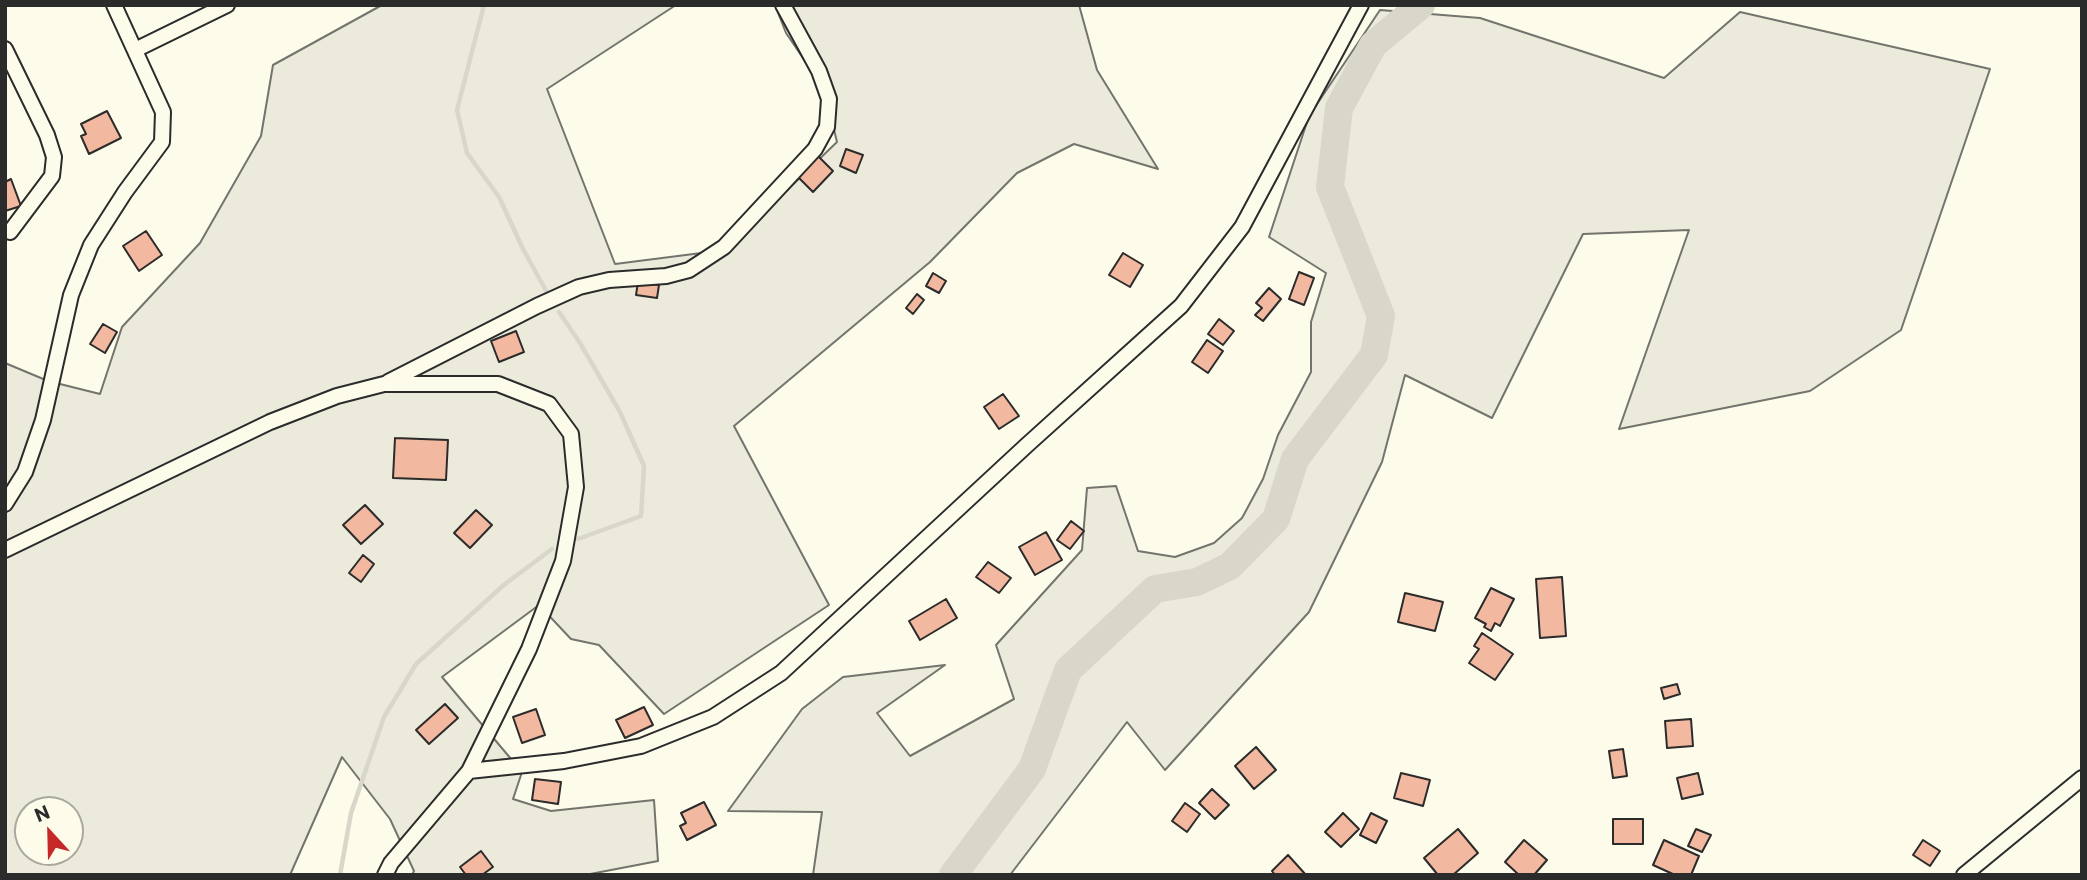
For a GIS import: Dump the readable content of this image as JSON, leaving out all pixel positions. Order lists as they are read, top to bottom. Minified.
{"north":"top"}
